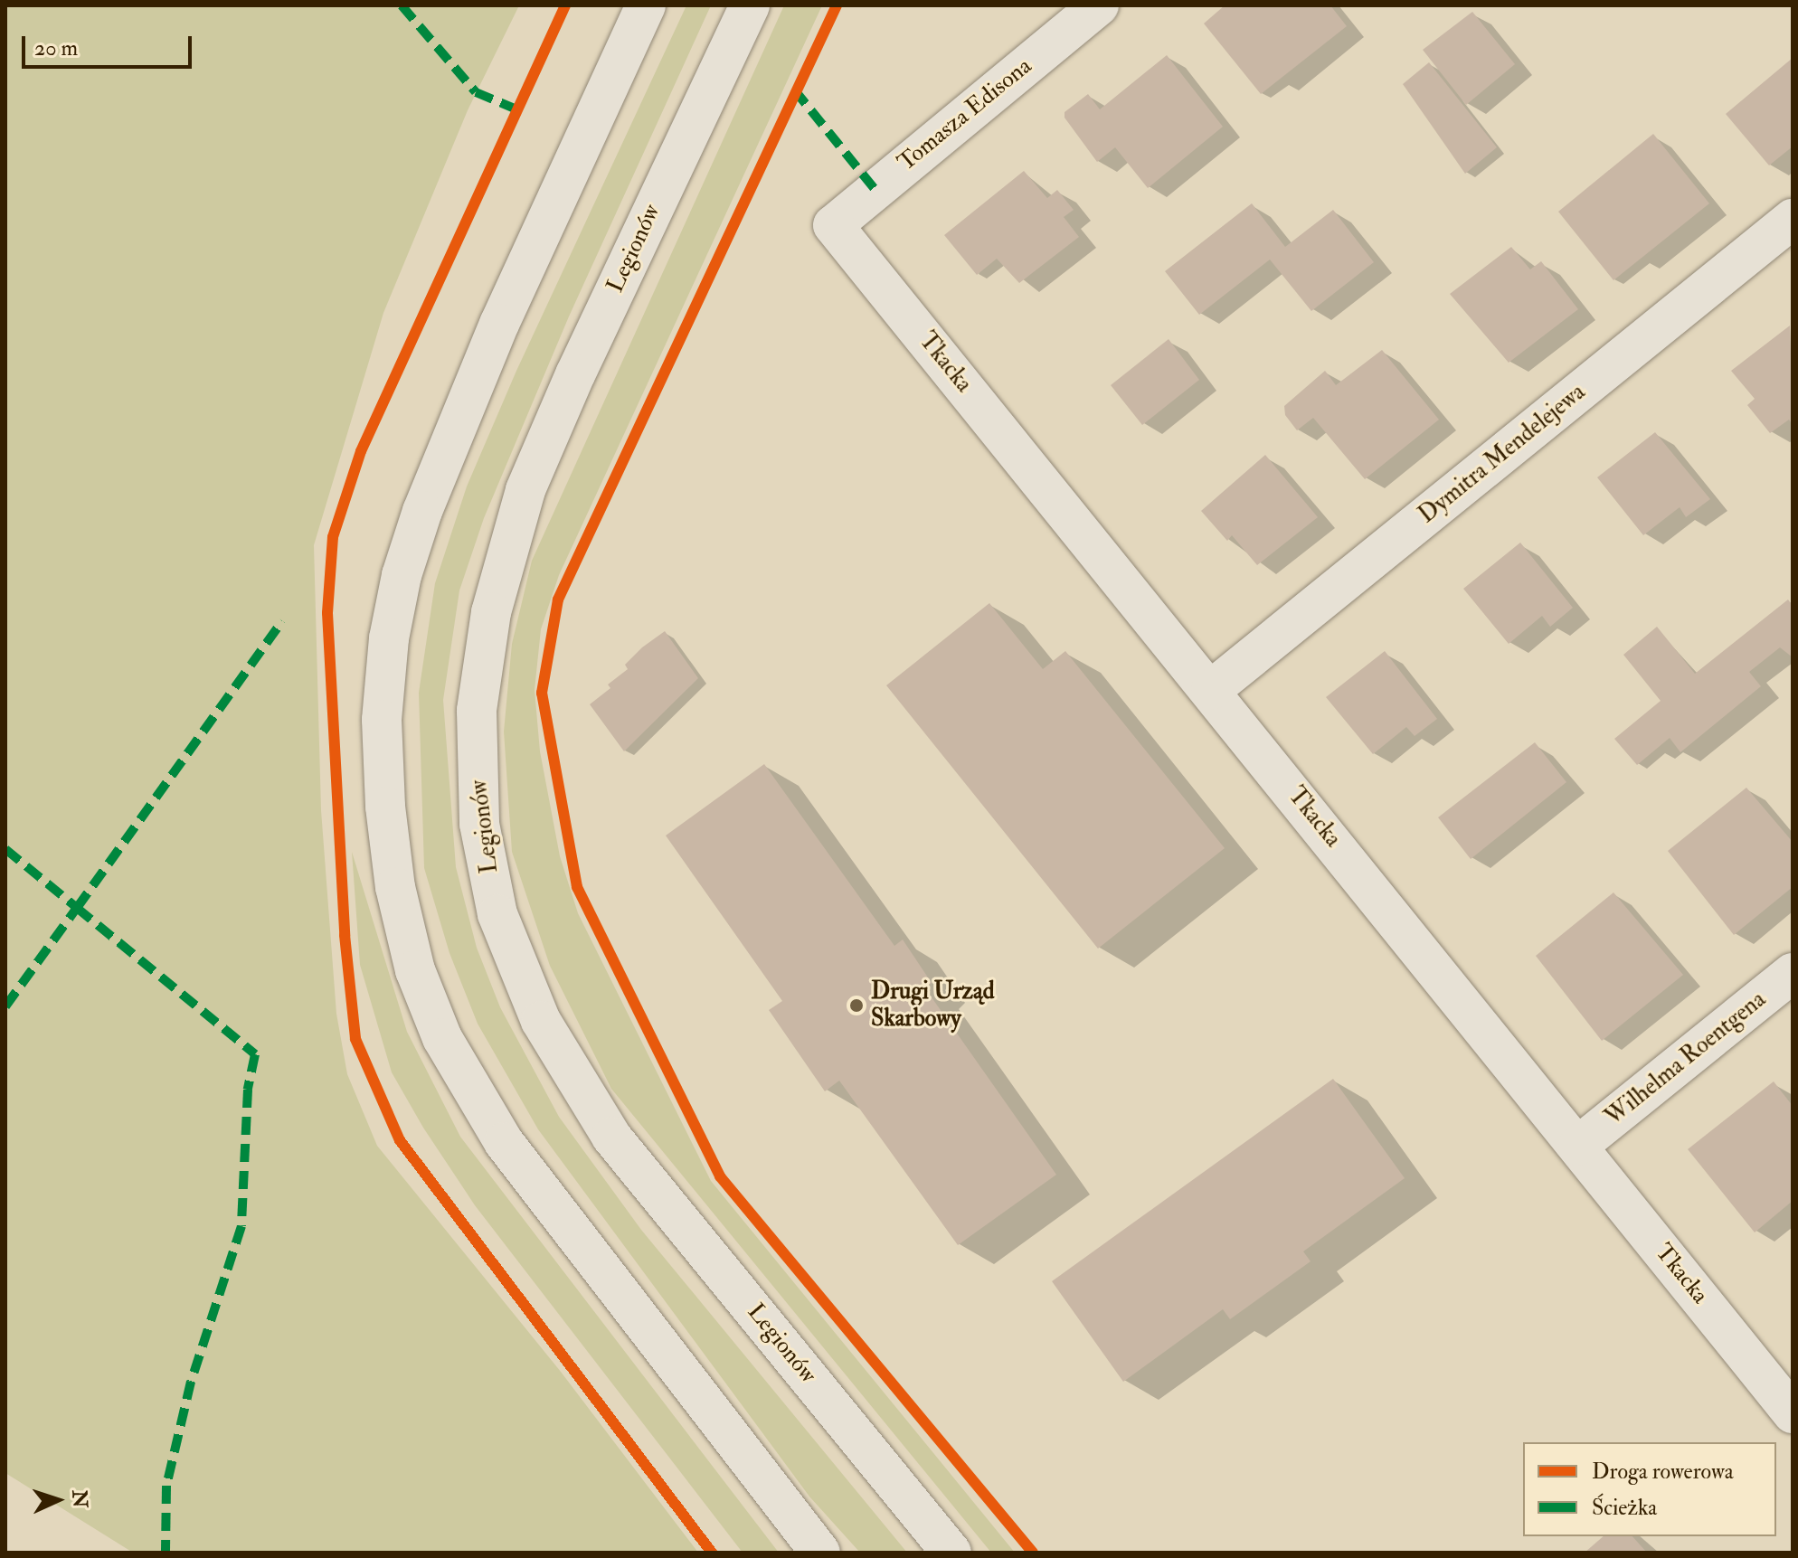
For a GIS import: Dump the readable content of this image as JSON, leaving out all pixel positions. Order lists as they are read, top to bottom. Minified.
{"streets":{"street":["Tomasza Edisona","Legionów","Tkacka","Dymitra Mendelejewa","Wilhelma Roentgena"]},"crossings":[["Tomasza Edisona","Tkacka"],["Tkacka","Dymitra Mendelejewa"],["Tkacka","Wilhelma Roentgena"]],"places":["Drugi Urząd Skarbowy"],"legend":["Droga rowerowa","Ścieżka"],"scale_bar":"20 m","north":"right"}
